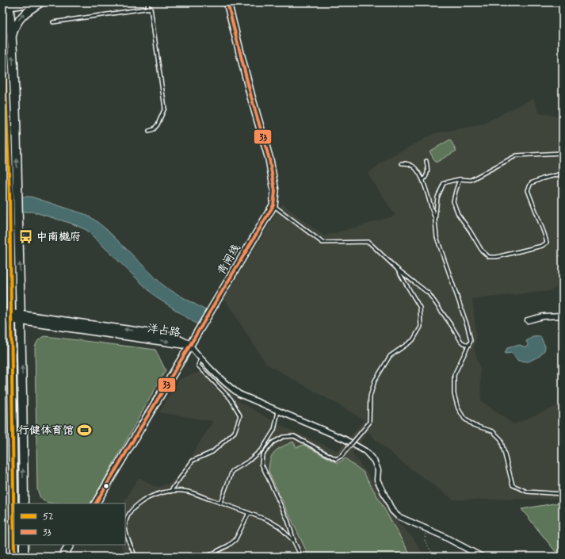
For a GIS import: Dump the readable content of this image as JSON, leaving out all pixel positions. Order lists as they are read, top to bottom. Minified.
{"streets":{"main road":["青闸线","洋占路"]},"crossings":[["青闸线","洋占路"]],"places":{"bus stop":["中南樾府"],"sports":["行健体育馆"]},"lines":["transit line 52","transit line 33"],"legend":["52","33"]}
